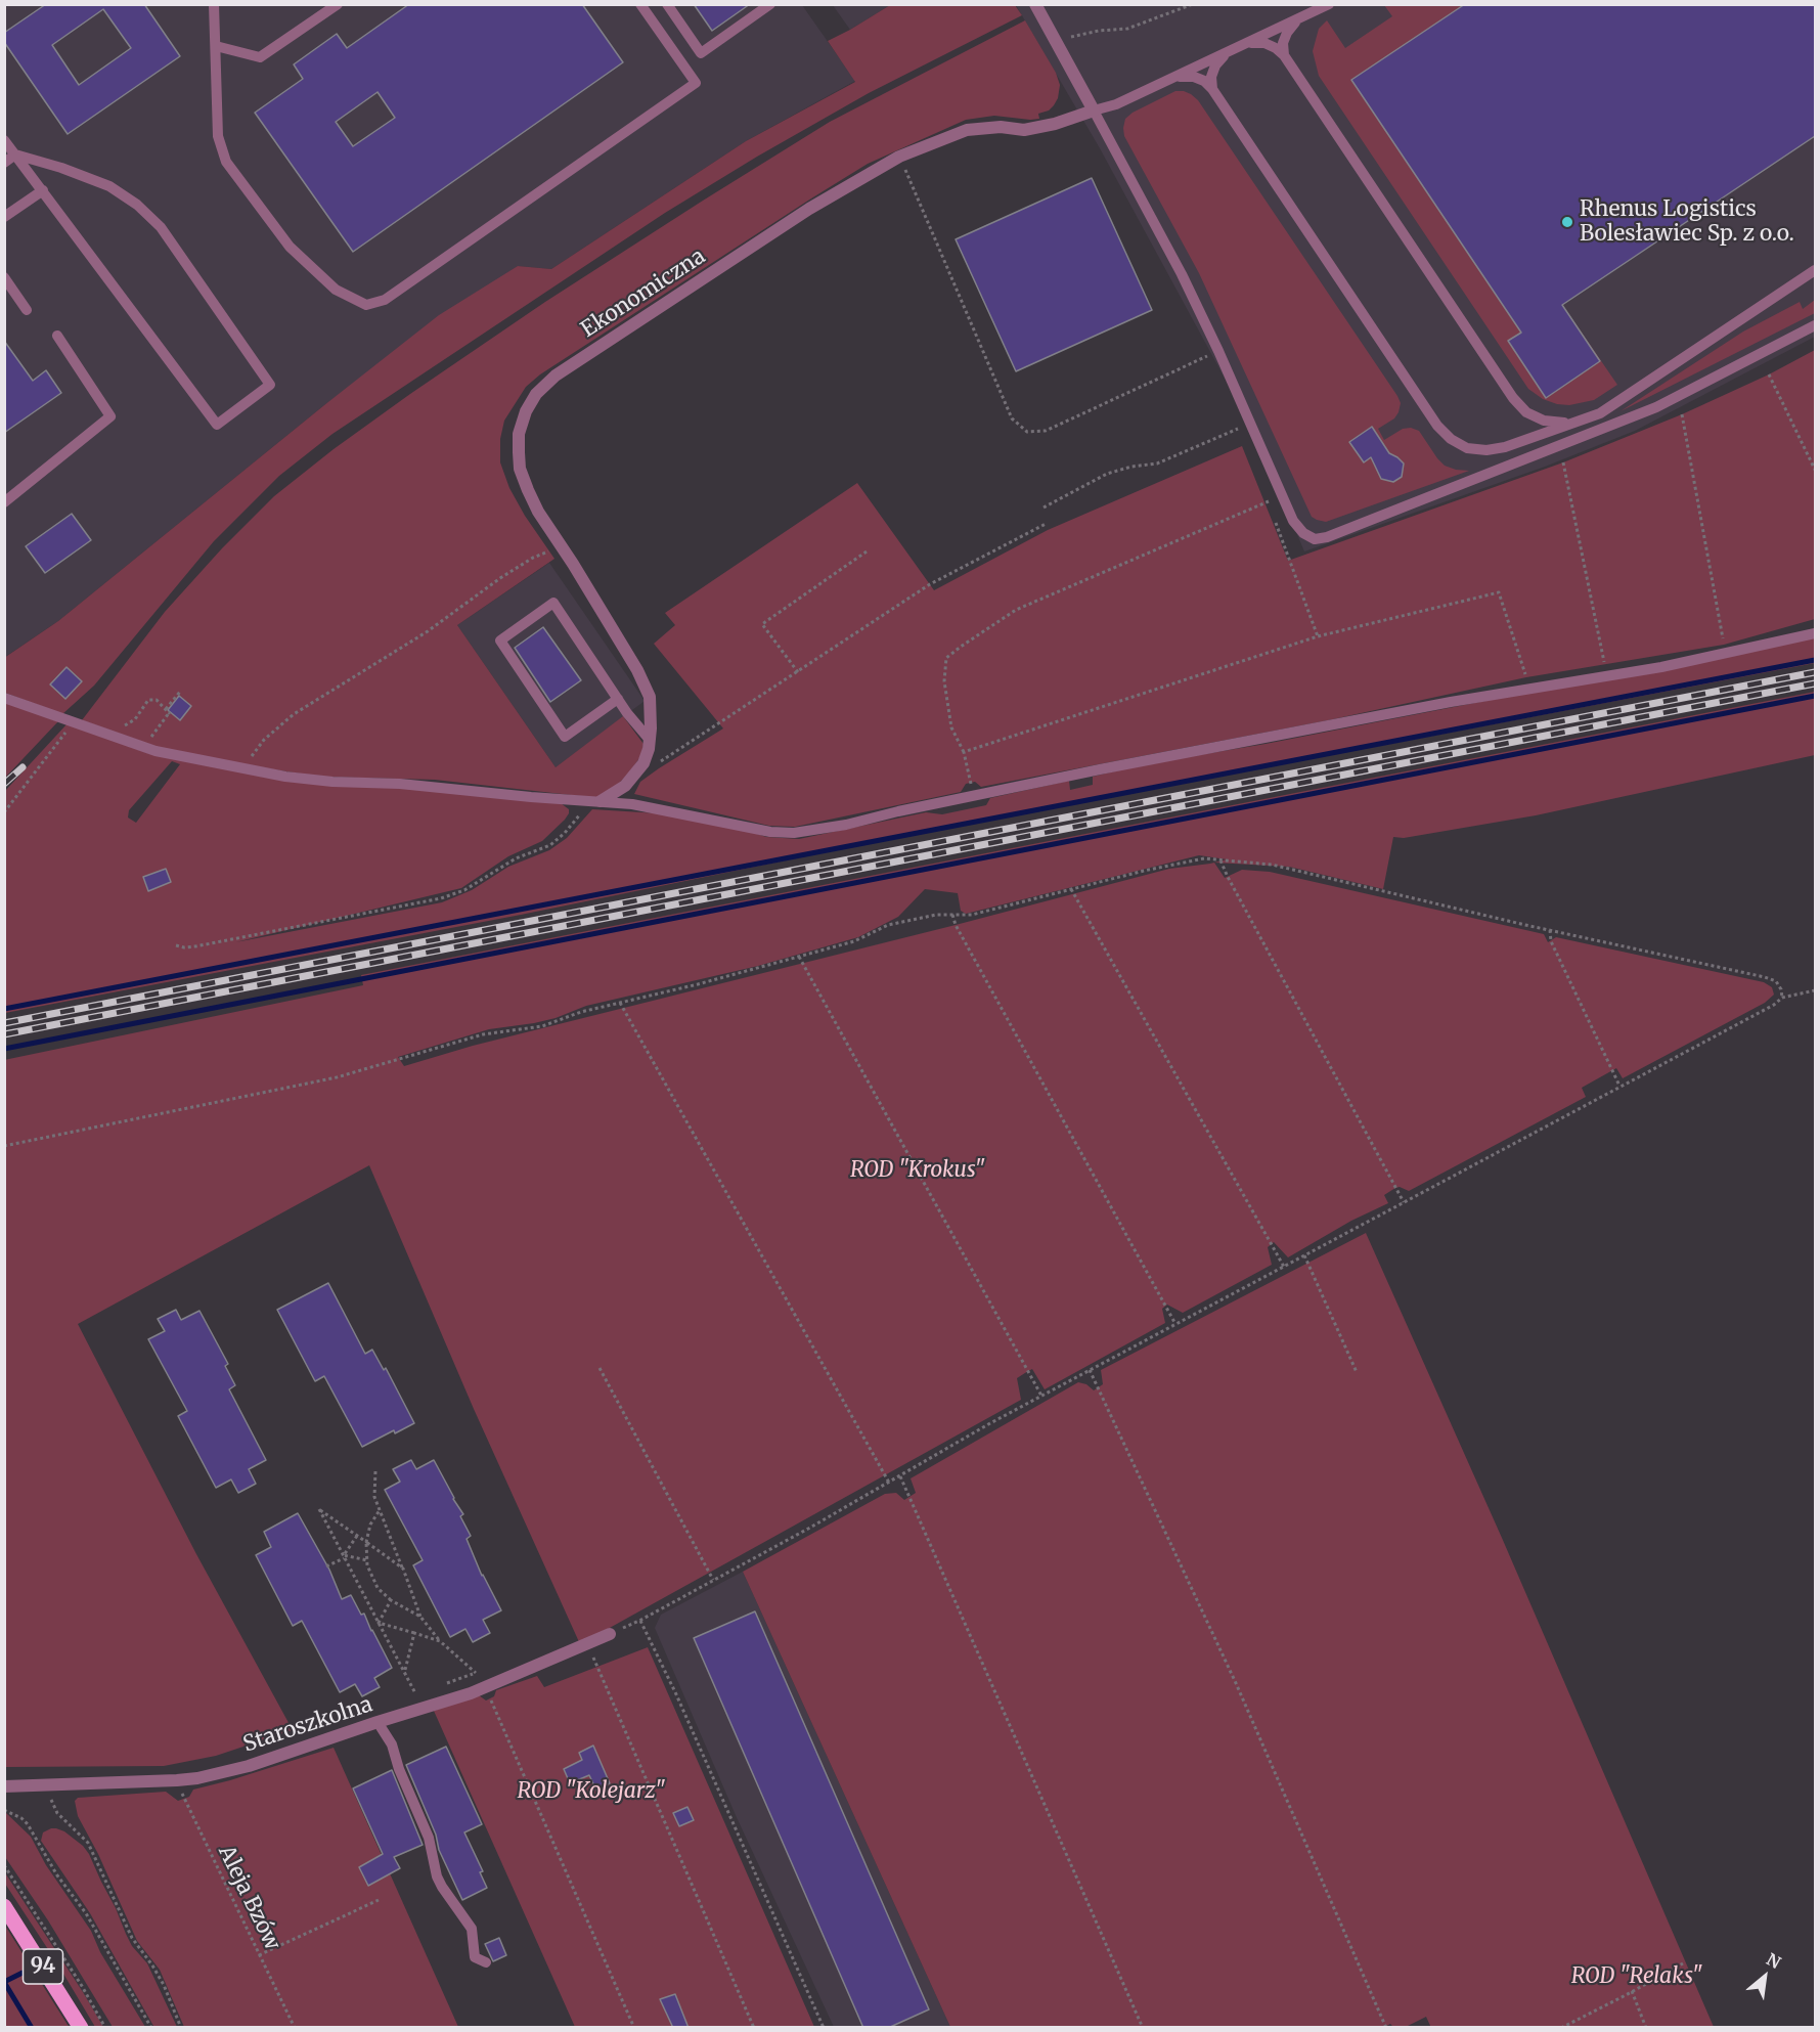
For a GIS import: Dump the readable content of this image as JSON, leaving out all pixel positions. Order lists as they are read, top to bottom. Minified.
{"streets":{"main road":["94"],"street":["Ekonomiczna","Staroszkolna"],"path":["Aleja Bzów"]},"crossings":[["Staroszkolna","Aleja Bzów"]],"parks":["ROD \"Krokus\"","ROD \"Kolejarz\"","ROD \"Relaks\""],"places":["Rhenus Logistics Bolesławiec Sp. z o.o."],"north":"top right"}
